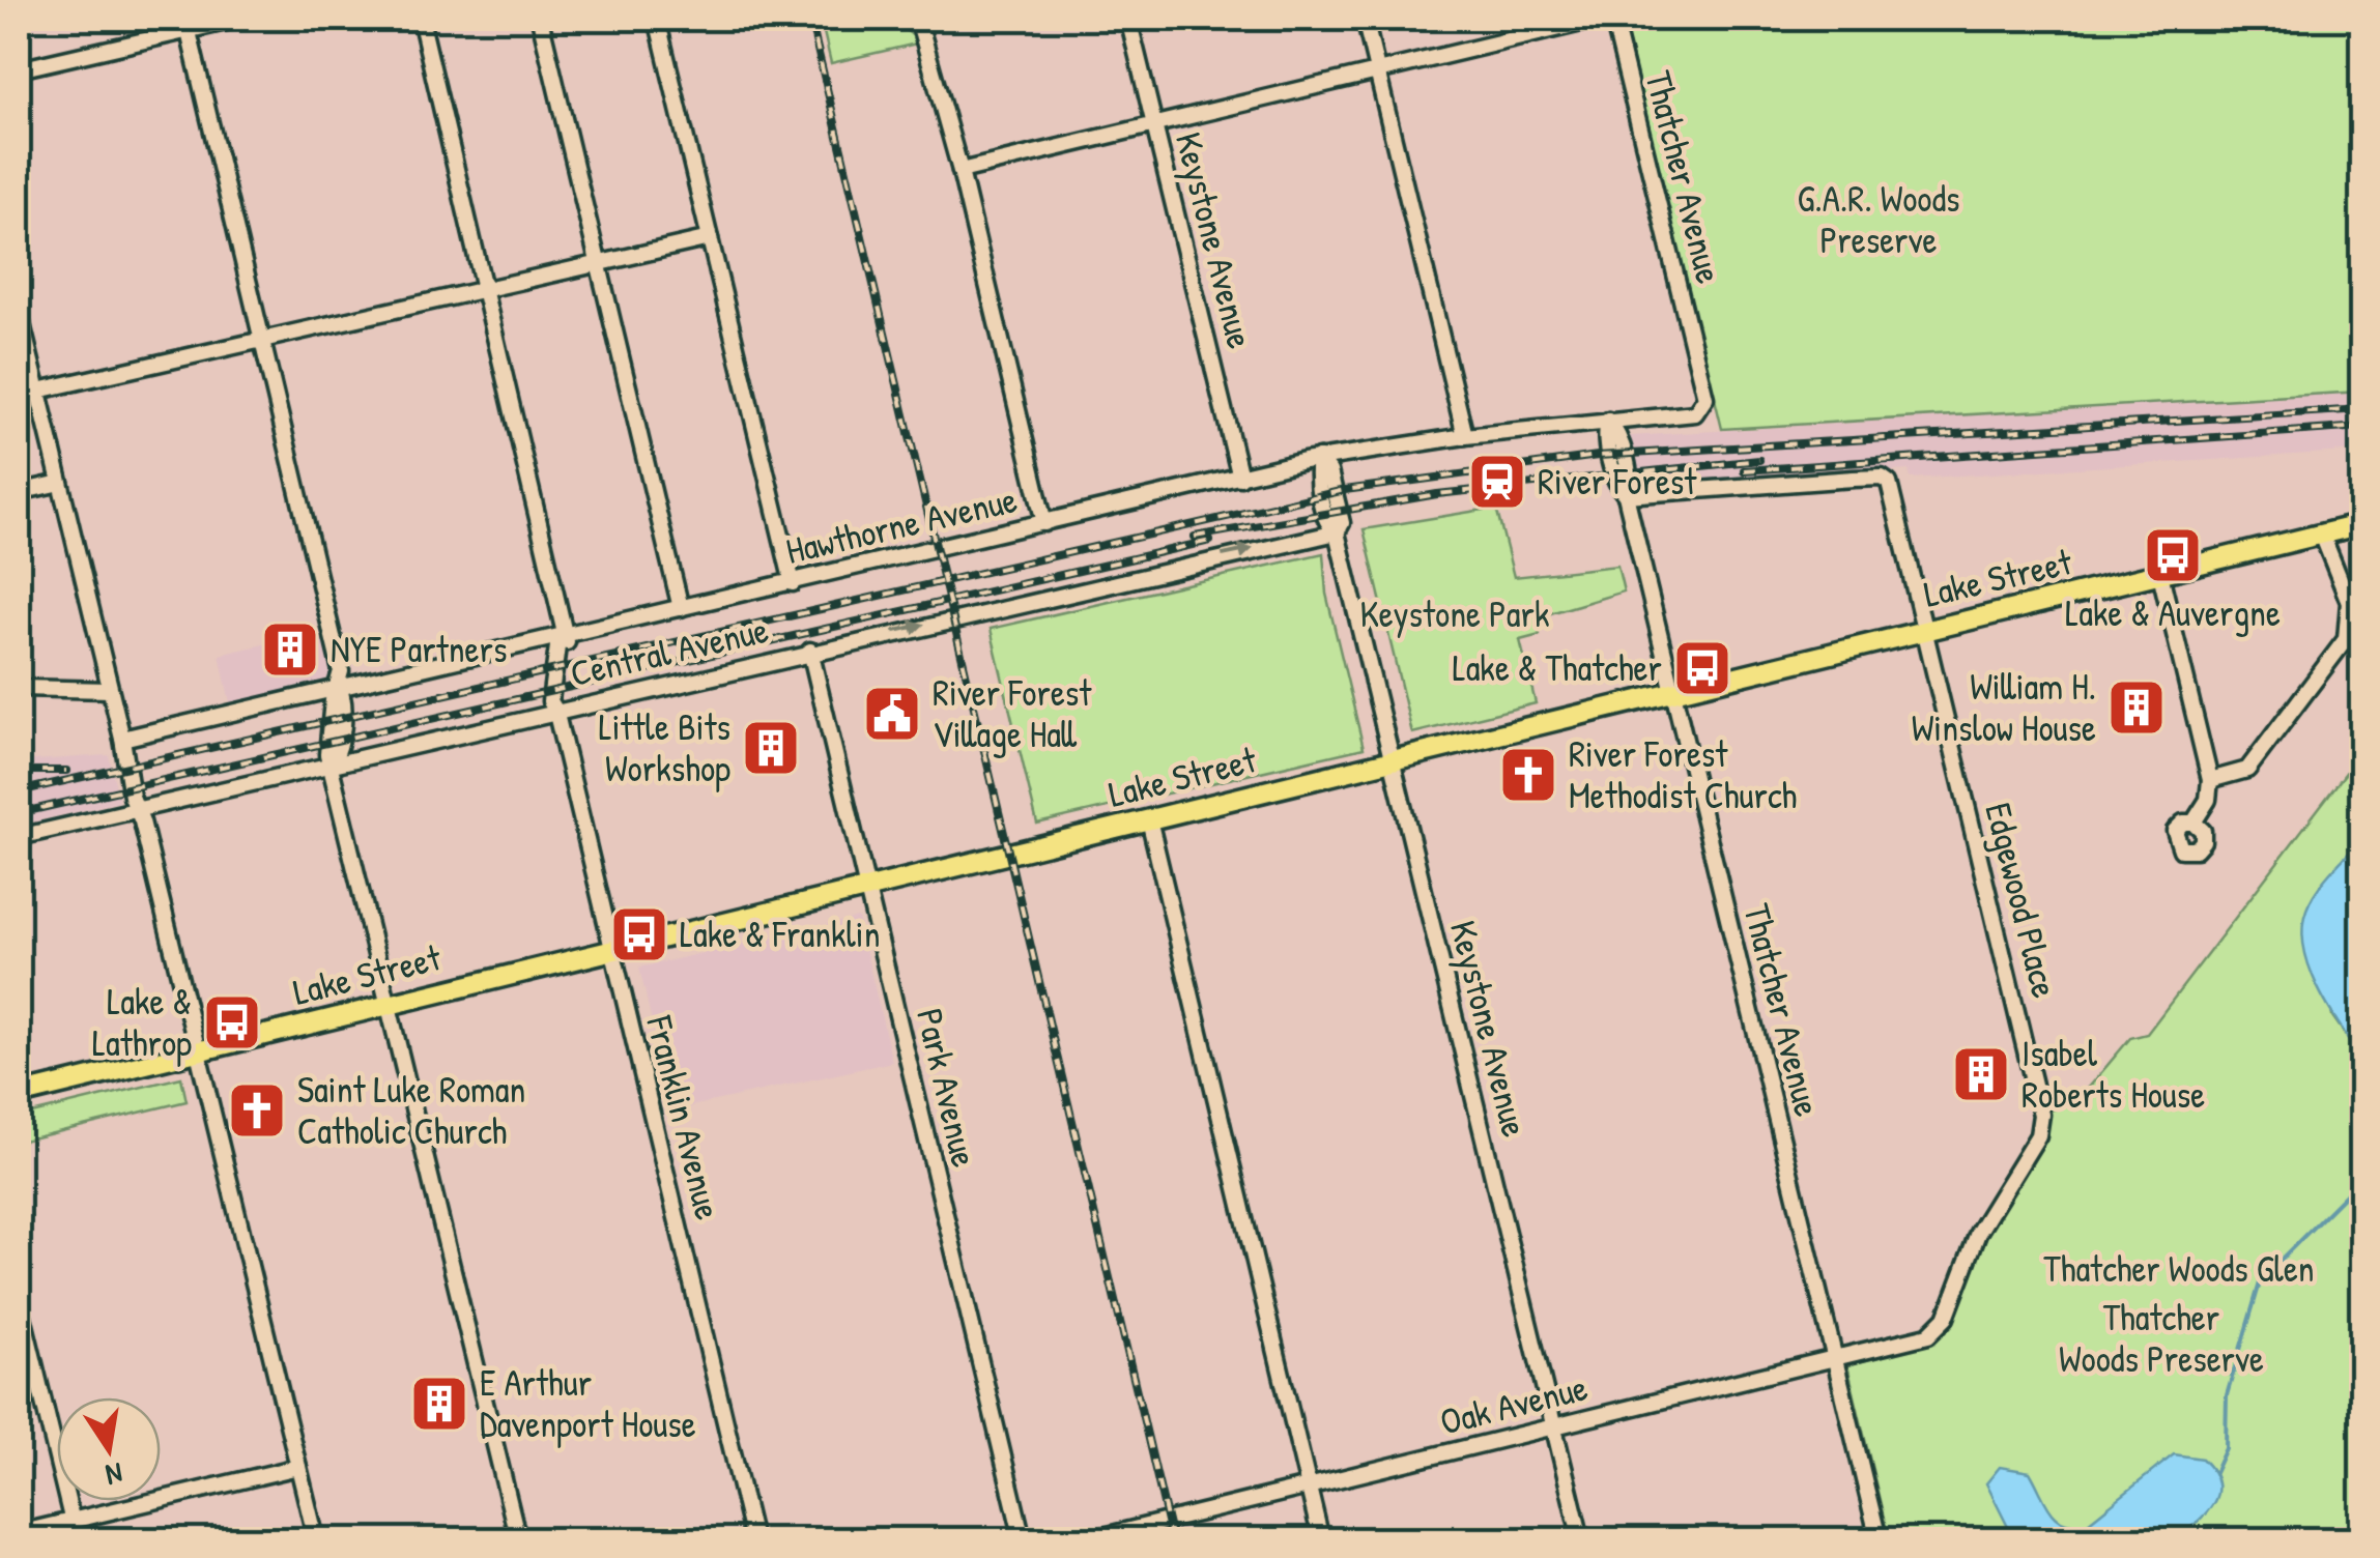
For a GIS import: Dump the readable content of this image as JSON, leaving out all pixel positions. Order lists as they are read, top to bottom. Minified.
{"streets":{"main road":["Lake Street"],"street":["Thatcher Avenue","Keystone Avenue","Hawthorne Avenue","Central Avenue","Edgewood Place","Park Avenue","Franklin Avenue","Oak Avenue"]},"crossings":[["Thatcher Avenue","Hawthorne Avenue"],["Thatcher Avenue","Lake Street"],["Thatcher Avenue","Edgewood Place"],["Thatcher Avenue","Oak Avenue"],["Keystone Avenue","Hawthorne Avenue"],["Keystone Avenue","Lake Street"],["Keystone Avenue","Central Avenue"],["Keystone Avenue","Oak Avenue"],["Hawthorne Avenue","Franklin Avenue"],["Lake Street","Edgewood Place"],["Lake Street","Park Avenue"],["Lake Street","Franklin Avenue"],["Central Avenue","Park Avenue"],["Central Avenue","Franklin Avenue"],["Edgewood Place","Oak Avenue"]],"one_way":["Central Avenue"],"parks":["G.A.R. Woods Preserve","Keystone Park","Thatcher Woods Glen","Thatcher Woods Preserve"],"places":{"station":["River Forest"],"bus stop":["Lake & Auvergne","Lake & Thatcher","Lake & Franklin","Lake & Lathrop"],"building":["NYE Partners","William H. Winslow House","Little Bits Workshop","Isabel Roberts House","E Arthur Davenport House"],"public building":["River Forest Village Hall"],"church":["River Forest Methodist Church","Saint Luke Roman Catholic Church"]},"north":"bottom"}
